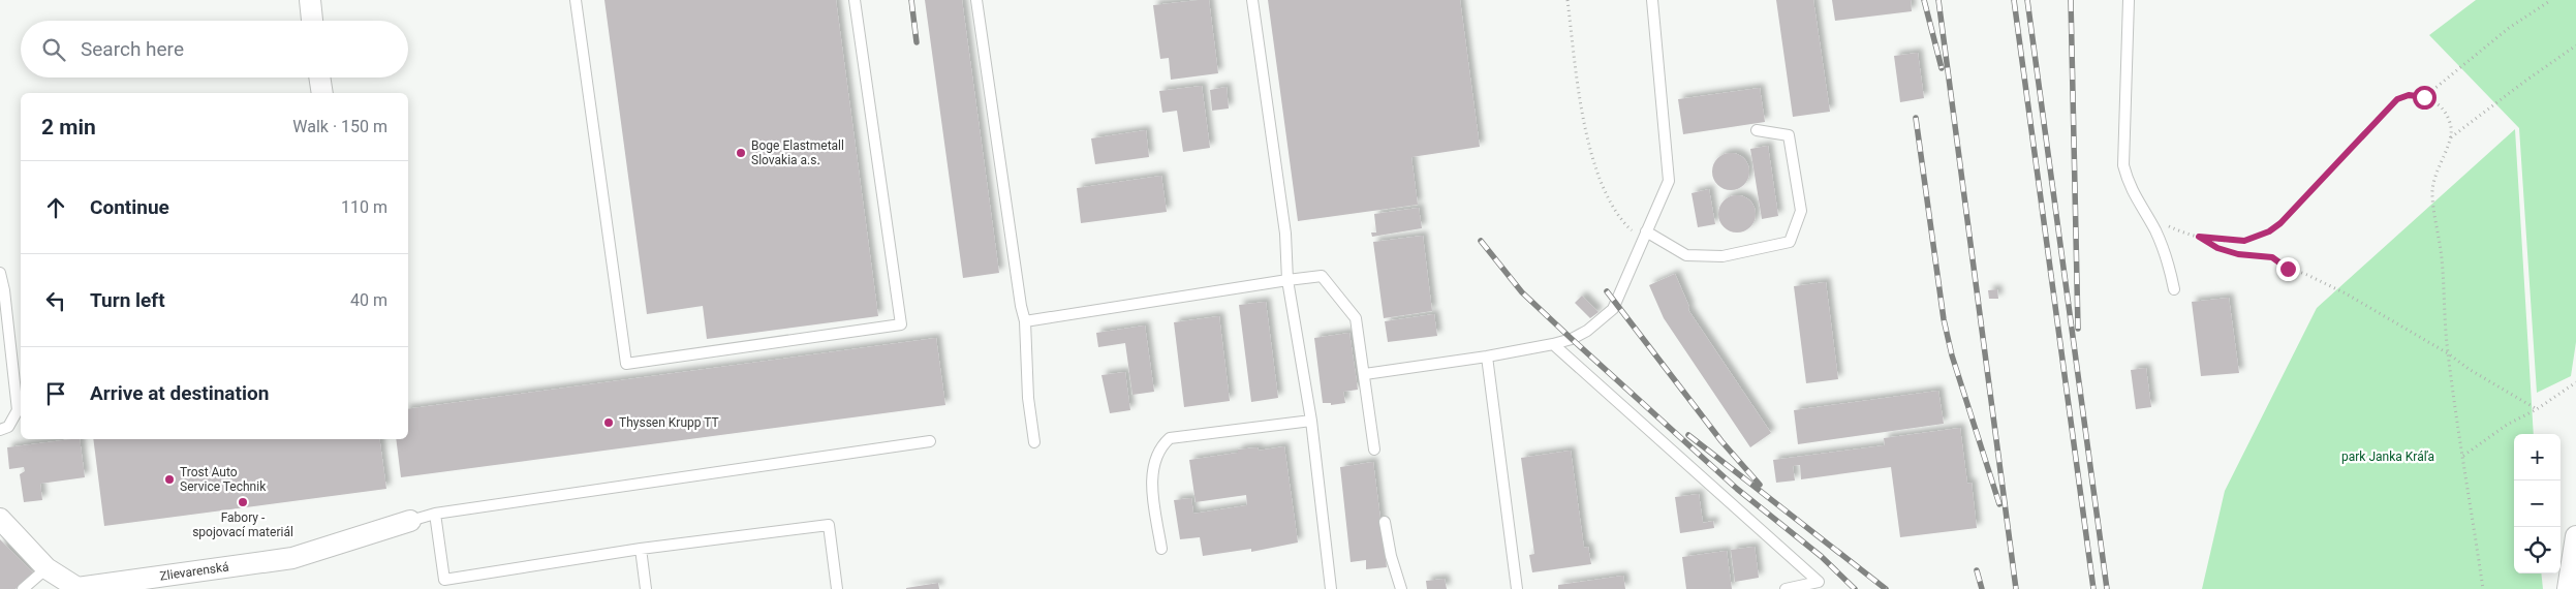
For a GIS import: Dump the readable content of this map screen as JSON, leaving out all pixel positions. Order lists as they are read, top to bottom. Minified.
{"streets":{"street":["Zlievarenská"]},"parks":["park Janka Kráľa"],"places":["Boge Elastmetall Slovakia a.s.","Thyssen Krupp TT","Trost Auto Service Technik","Fabory - spojovací materiál"],"page":{"search":"Search here","heading":["2 min","Walk · 150 m"],"list":[["Continue","110 m"],["Turn left","40 m"],"Arrive at destination"],"map_buttons":["+","−"]}}
